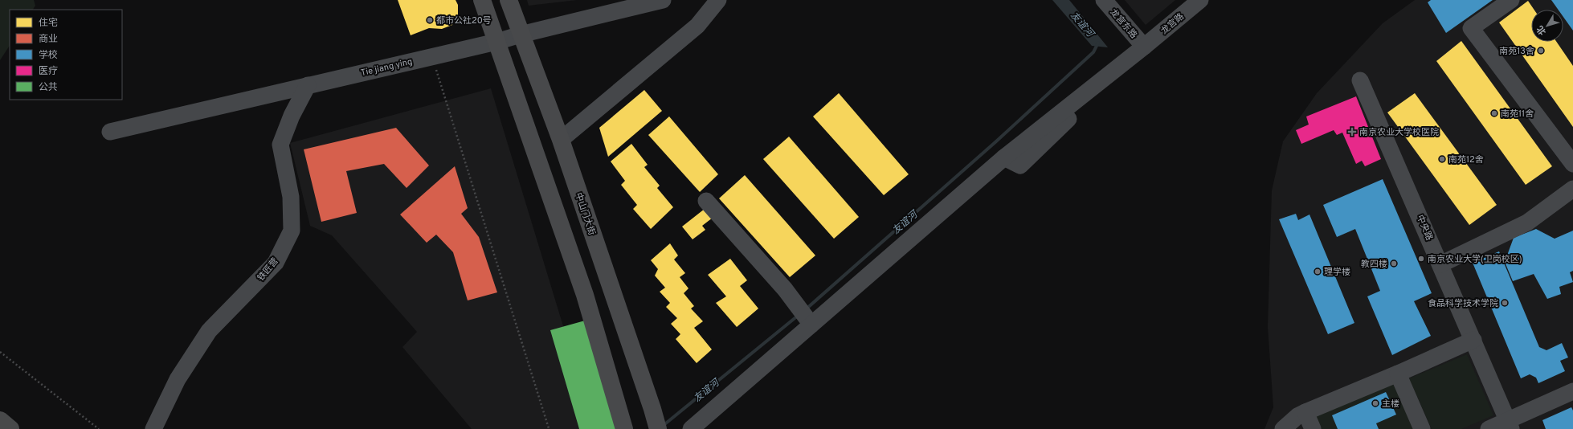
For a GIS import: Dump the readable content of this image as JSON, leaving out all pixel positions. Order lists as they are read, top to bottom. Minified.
{"streets":{"main road":["中山门大街"],"street":["龙宫东路","龙宫路","Tie jiang ying","中央路","铁匠营"]},"crossings":[["龙宫东路","龙宫路"],["Tie jiang ying","中山门大街"],["Tie jiang ying","铁匠营"]],"water":["友谊河"],"places":{"other":["都市公社20号","南苑13舍","南苑11舍","南苑12舍","南京农业大学(卫岗校区)","教四楼","理学楼","食品科学技术学院","主楼"],"health":["南京农业大学校医院"]},"legend":["住宅","商业","学校","医疗","公共"],"north":"bottom left"}
